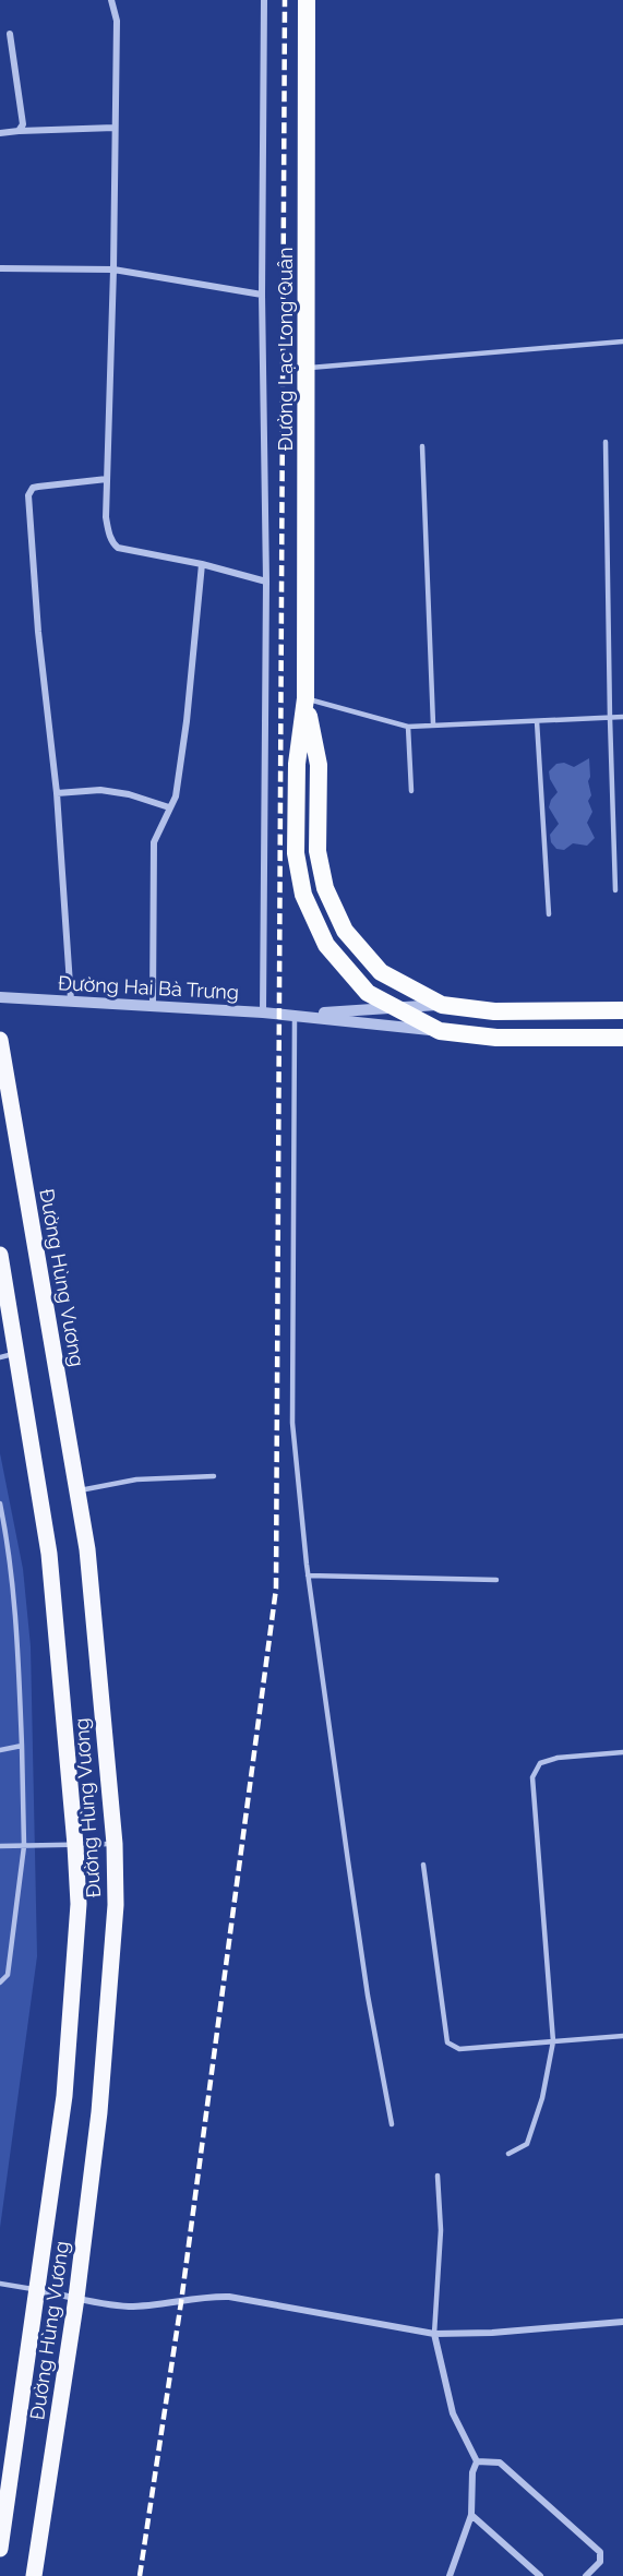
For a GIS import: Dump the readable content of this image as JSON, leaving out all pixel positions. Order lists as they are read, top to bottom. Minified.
{"streets":{"highway":["Đường Lạc Long Quân"],"main road":["Đường Hùng Vương"],"street":["Đường Hai Bà Trưng"]},"crossings":[["Đường Lạc Long Quân","Đường Hai Bà Trưng"]]}
